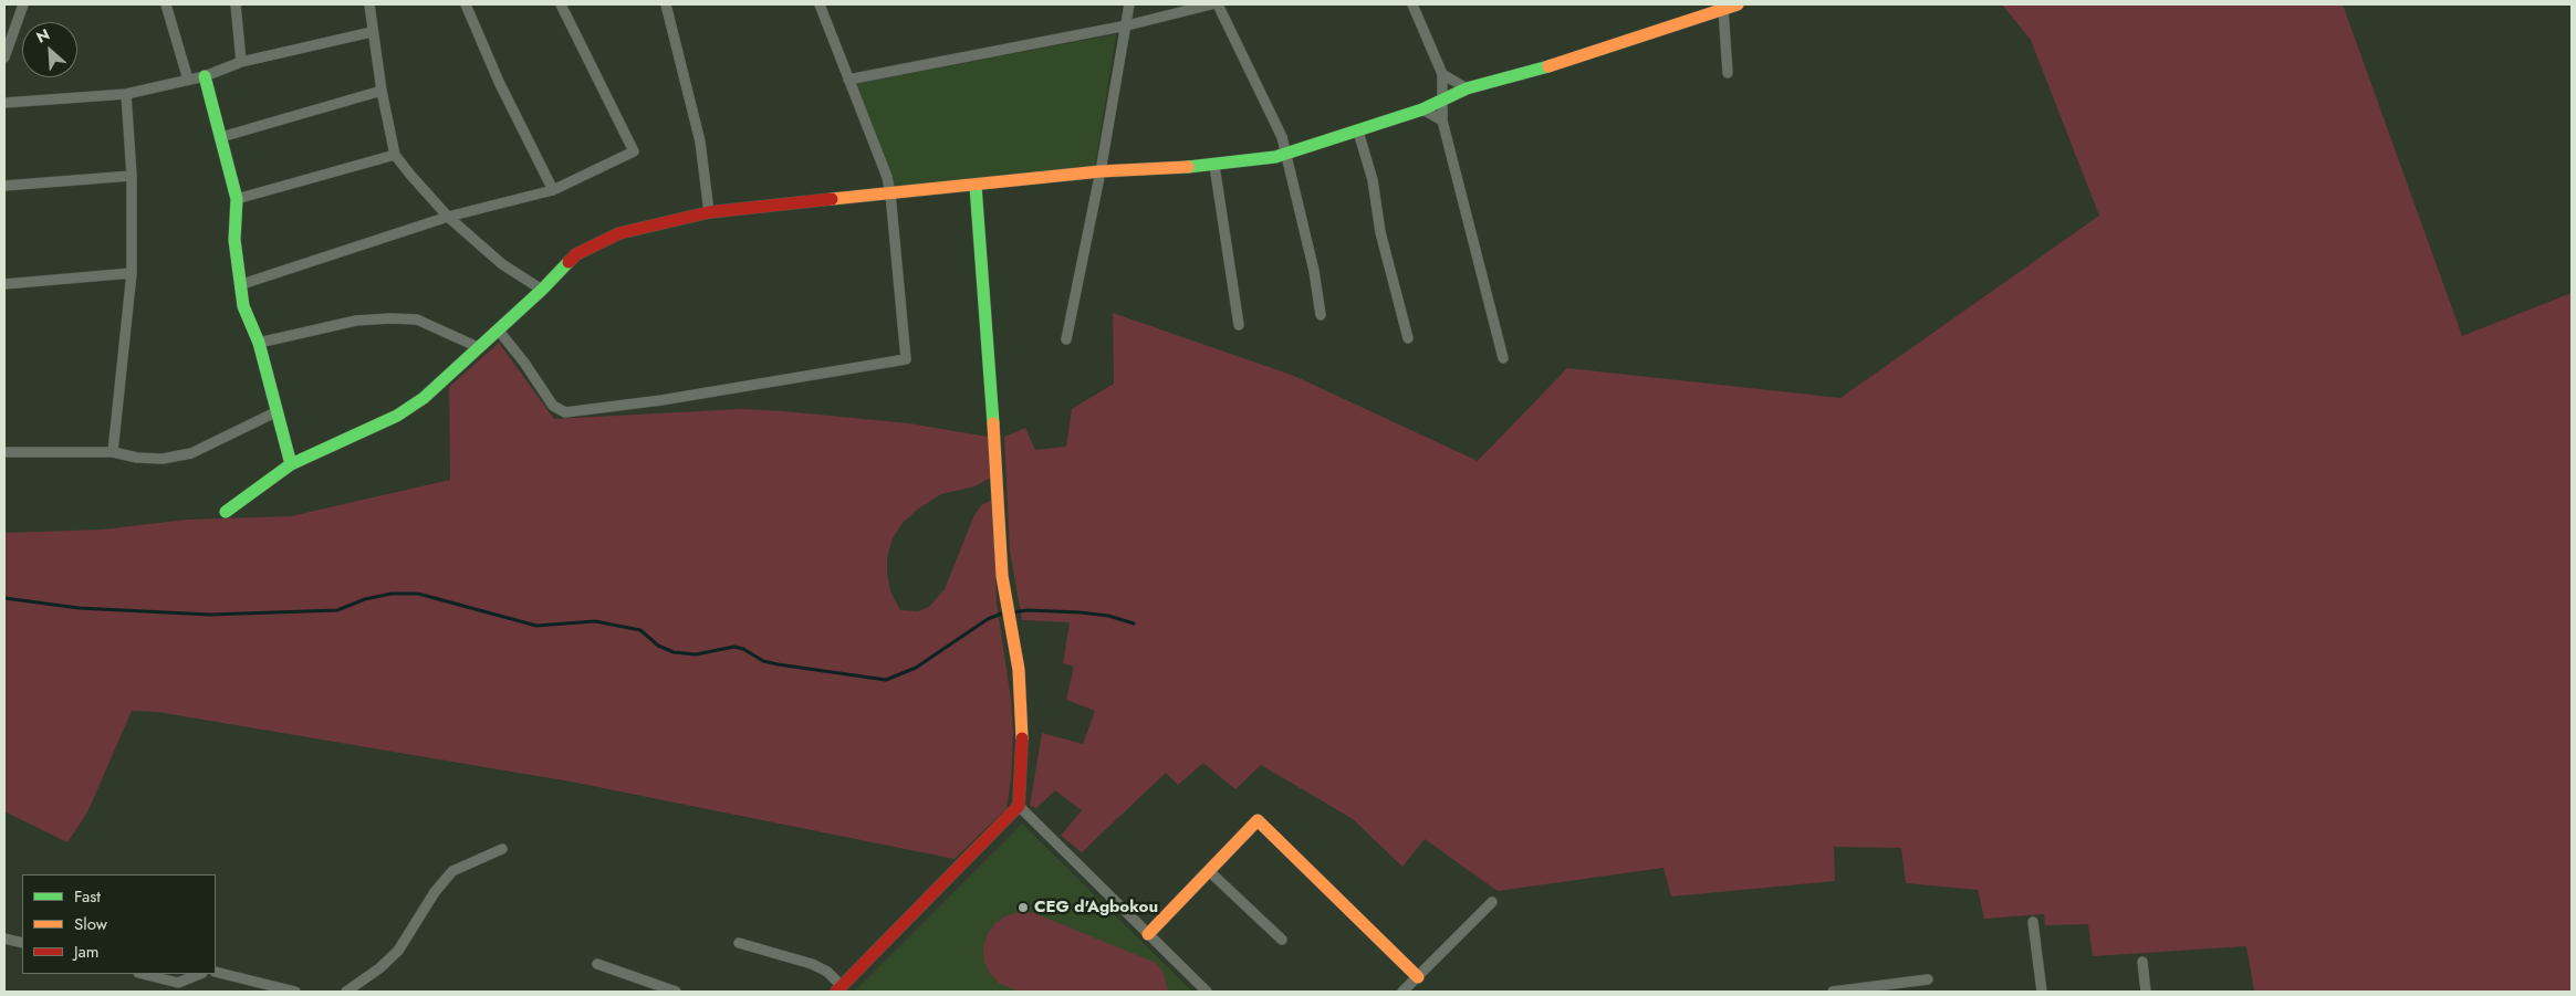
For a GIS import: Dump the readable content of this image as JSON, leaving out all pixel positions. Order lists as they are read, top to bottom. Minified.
{"places":["CEG d'Agbokou"],"legend":["Fast","Slow","Jam"],"north":"top left"}
